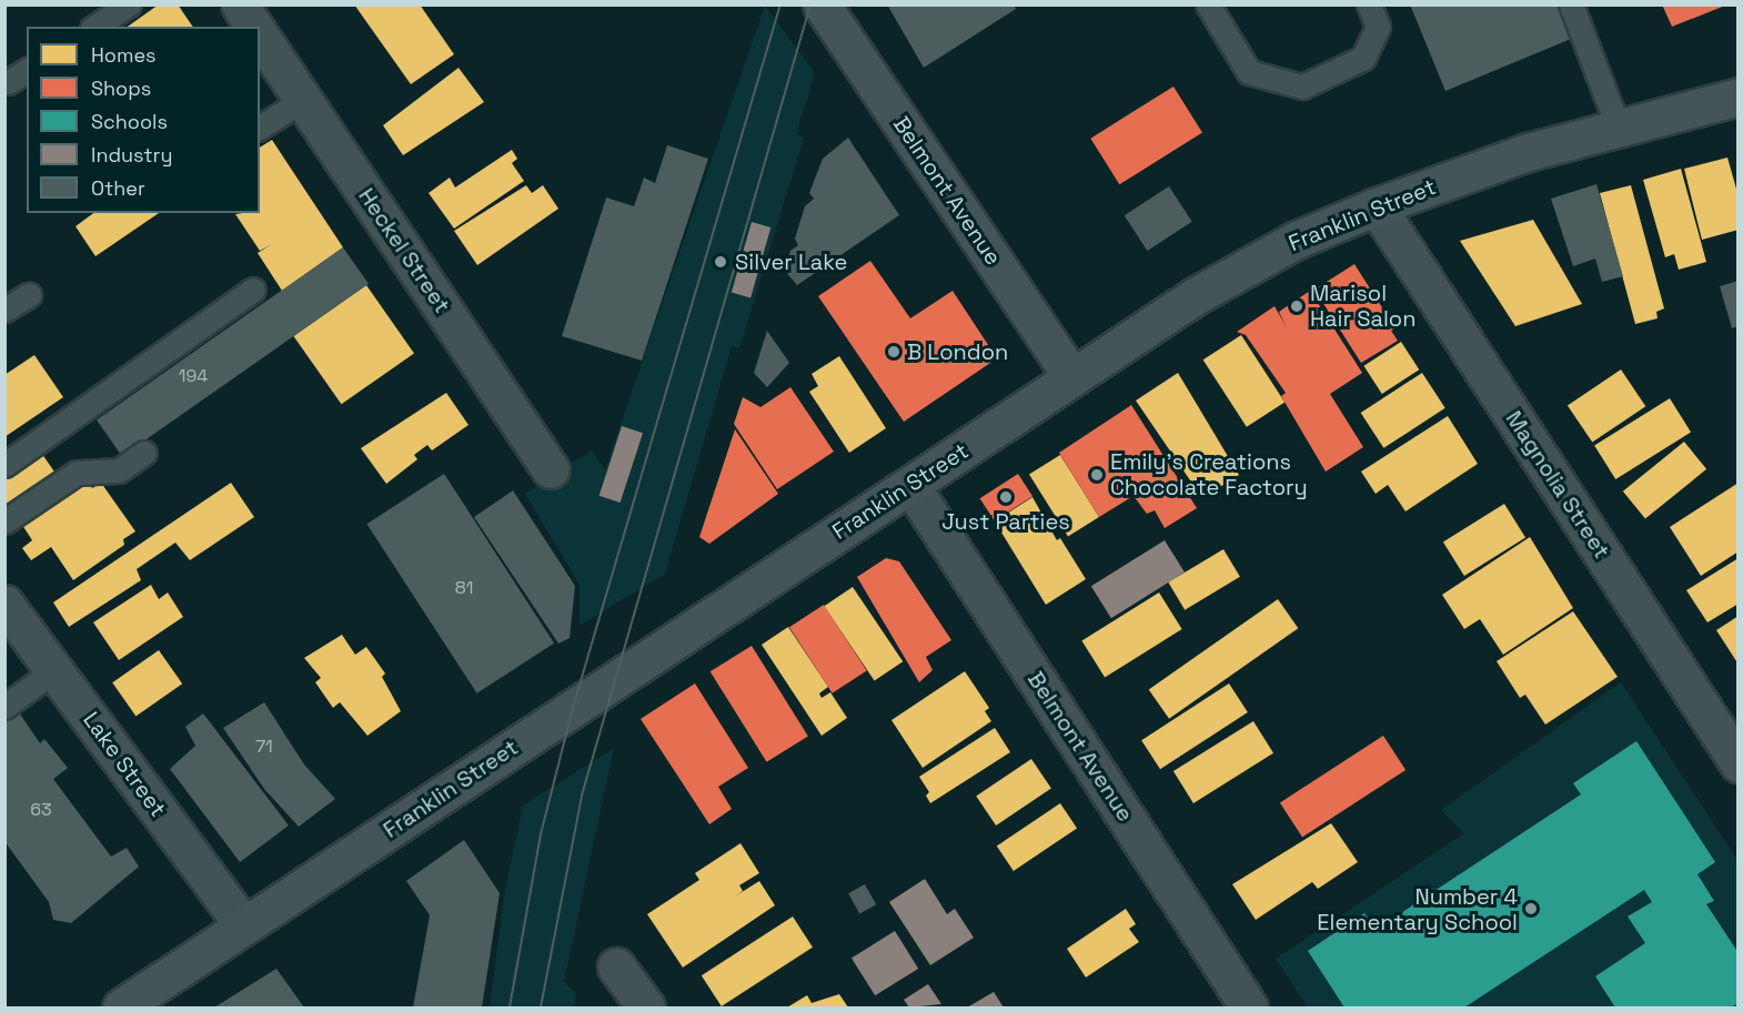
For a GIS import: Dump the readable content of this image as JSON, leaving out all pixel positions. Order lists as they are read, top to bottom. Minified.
{"streets":{"main road":["Belmont Avenue","Franklin Street"],"street":["Heckel Street","Magnolia Street","Lake Street"]},"crossings":[["Belmont Avenue","Franklin Street"],["Franklin Street","Magnolia Street"],["Franklin Street","Lake Street"]],"places":["Silver Lake","Marisol Hair Salon","B London","Emily's Creations Chocolate Factory","Just Parties","Number 4 Elementary School"],"house_numbers":["194","81","71","63"],"legend":["Homes","Shops","Schools","Industry","Other"]}
